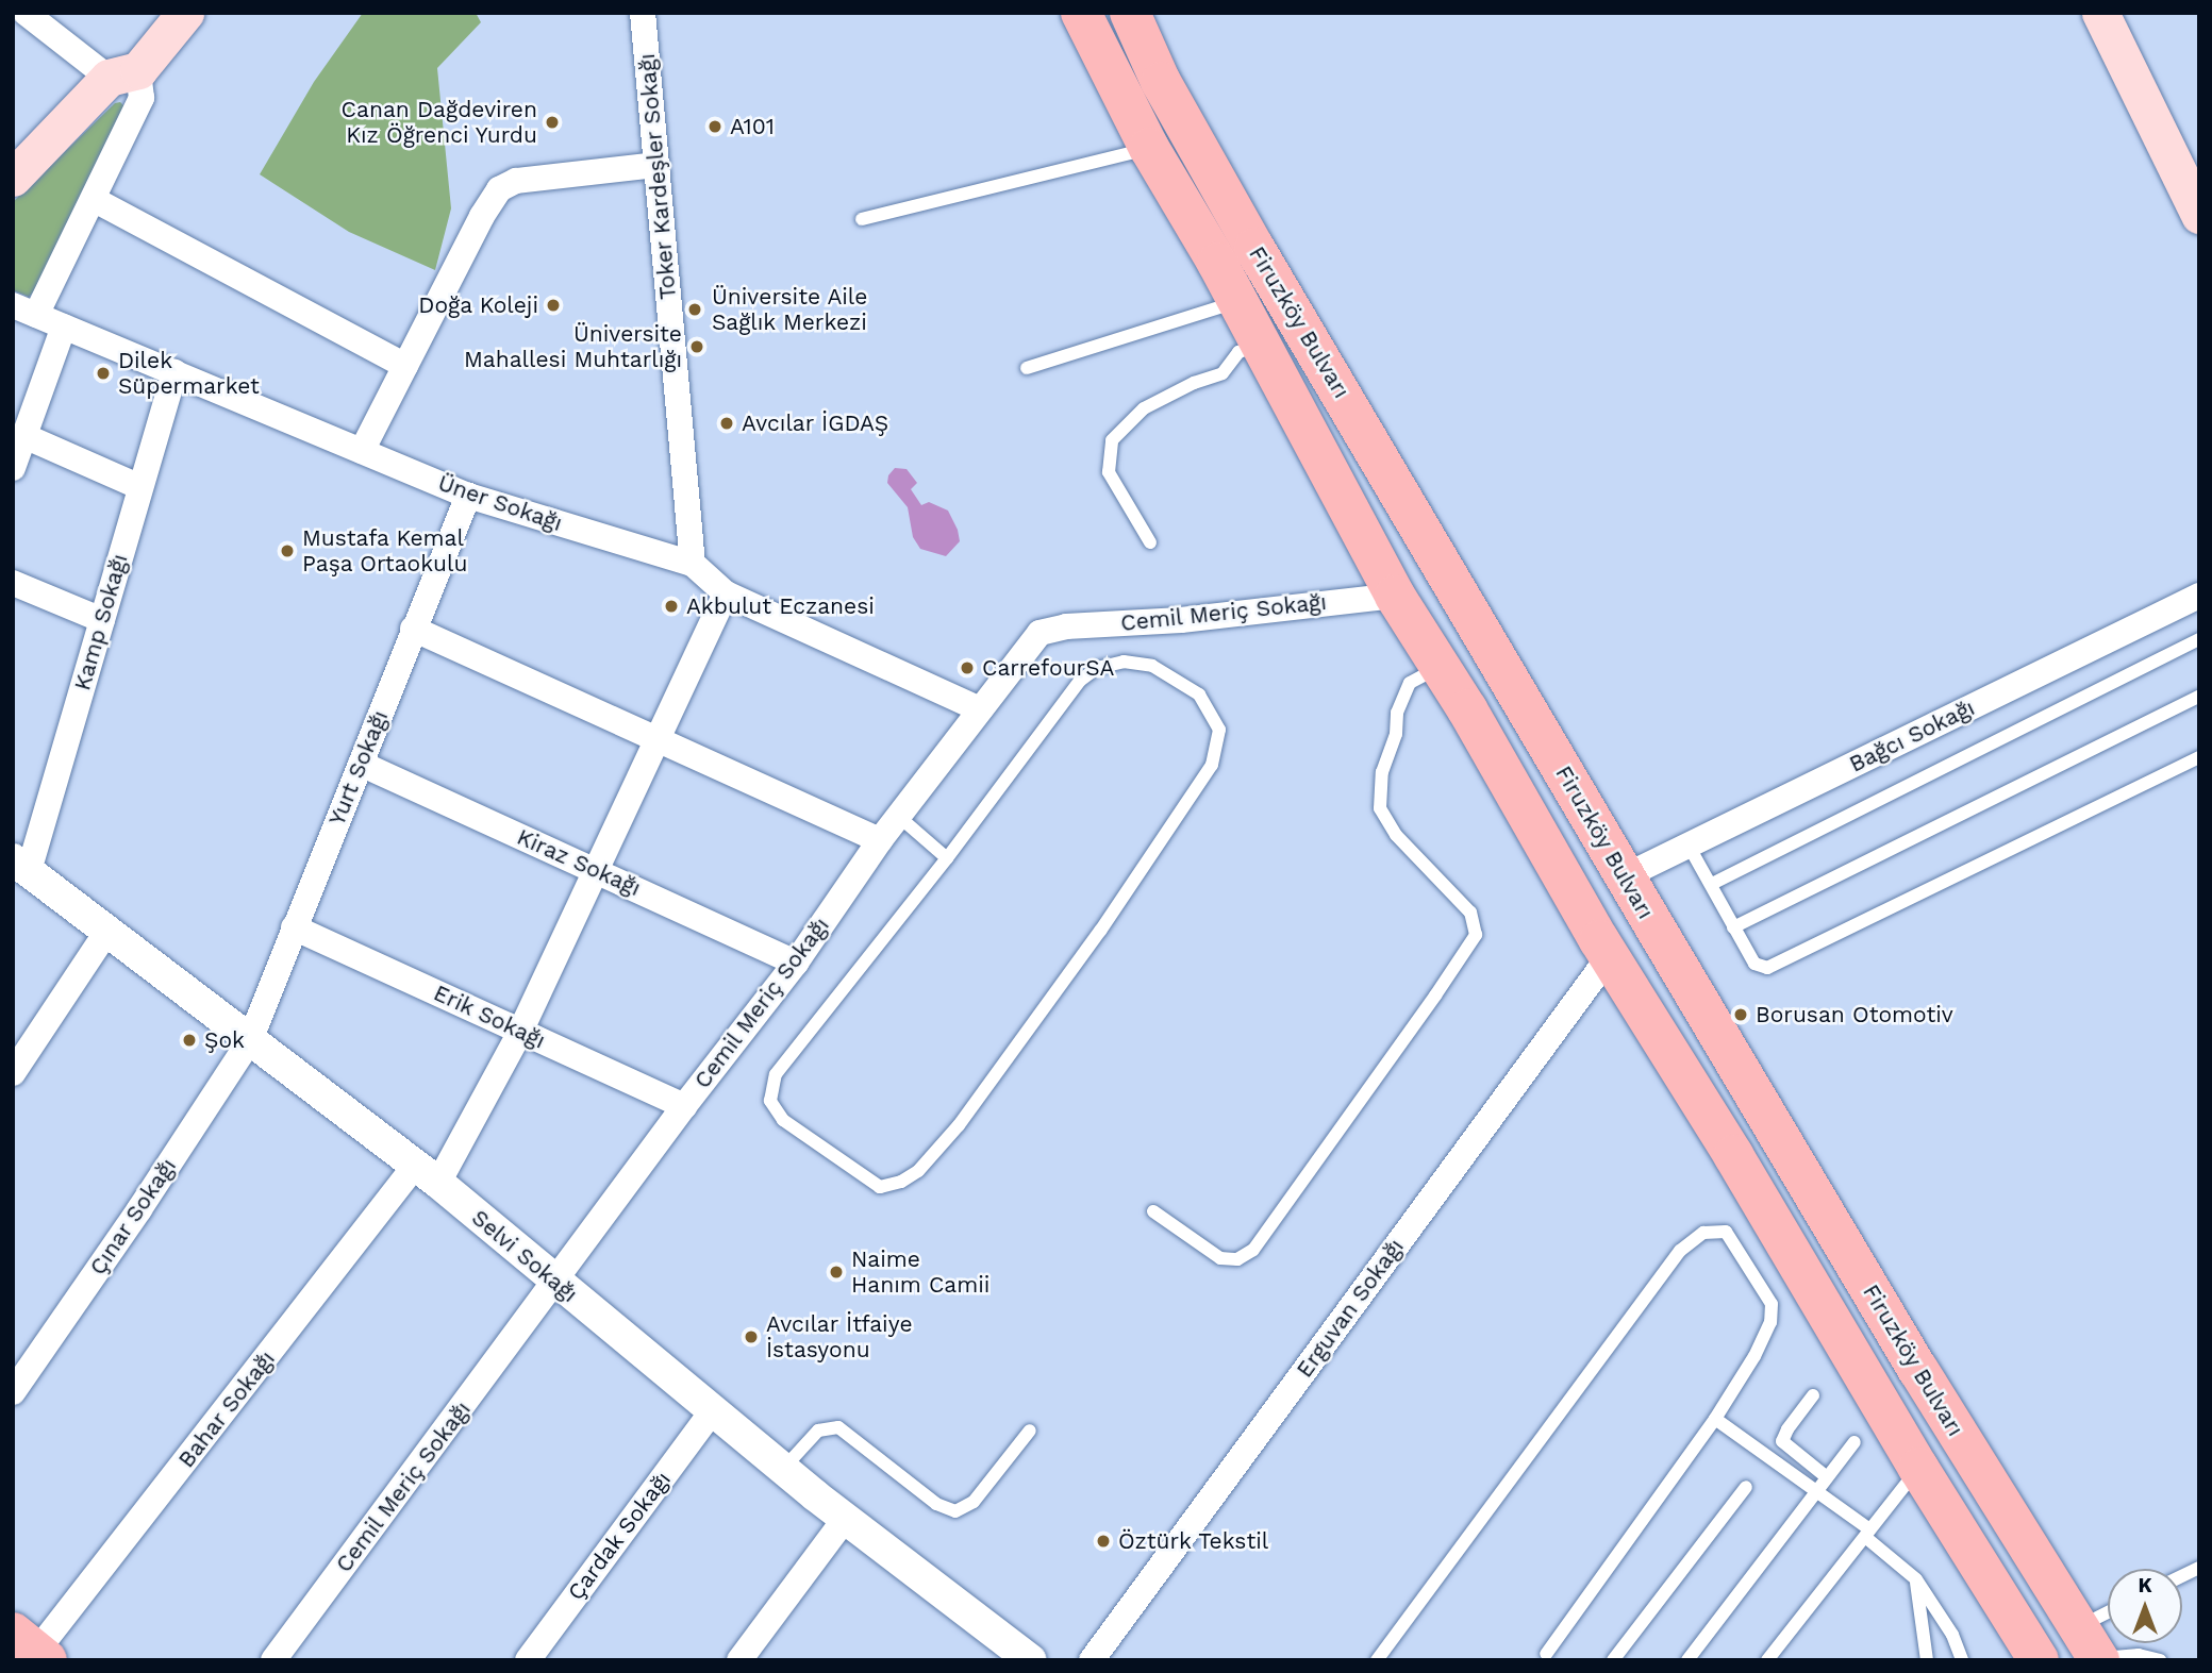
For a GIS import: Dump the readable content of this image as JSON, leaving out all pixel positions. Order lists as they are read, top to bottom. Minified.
{"streets":{"main road":["Firuzköy Bulvarı"],"street":["Toker Kardeşler Sokağı","Üner Sokağı","Cemil Meriç Sokağı","Kamp Sokağı","Bağcı Sokağı","Yurt Sokağı","Kiraz Sokağı","Erik Sokağı","Çınar Sokağı","Selvi Sokağı","Erguvan Sokağı","Bahar Sokağı","Çardak Sokağı"]},"crossings":[["Toker Kardeşler Sokağı","Üner Sokağı"],["Firuzköy Bulvarı","Cemil Meriç Sokağı"],["Firuzköy Bulvarı","Bağcı Sokağı"],["Firuzköy Bulvarı","Erguvan Sokağı"],["Üner Sokağı","Cemil Meriç Sokağı"],["Üner Sokağı","Kamp Sokağı"],["Üner Sokağı","Yurt Sokağı"],["Üner Sokağı","Bahar Sokağı"],["Cemil Meriç Sokağı","Kiraz Sokağı"],["Cemil Meriç Sokağı","Erik Sokağı"],["Cemil Meriç Sokağı","Selvi Sokağı"],["Kamp Sokağı","Selvi Sokağı"],["Yurt Sokağı","Kiraz Sokağı"],["Yurt Sokağı","Erik Sokağı"],["Yurt Sokağı","Çınar Sokağı"],["Yurt Sokağı","Selvi Sokağı"],["Kiraz Sokağı","Bahar Sokağı"],["Erik Sokağı","Bahar Sokağı"],["Çınar Sokağı","Selvi Sokağı"],["Selvi Sokağı","Bahar Sokağı"],["Selvi Sokağı","Çardak Sokağı"]],"places":["Canan Dağdeviren Kız Öğrenci Yurdu","A101","Doğa Koleji","Üniversite Aile Sağlık Merkezi","Üniversite Mahallesi Muhtarlığı","Dilek Süpermarket","Avcılar İGDAŞ","Mustafa Kemal Paşa Ortaokulu","Akbulut Eczanesi","CarrefourSA","Borusan Otomotiv","Şok","Naime Hanım Camii","Avcılar İtfaiye İstasyonu","Öztürk Tekstil"],"north":"top"}
